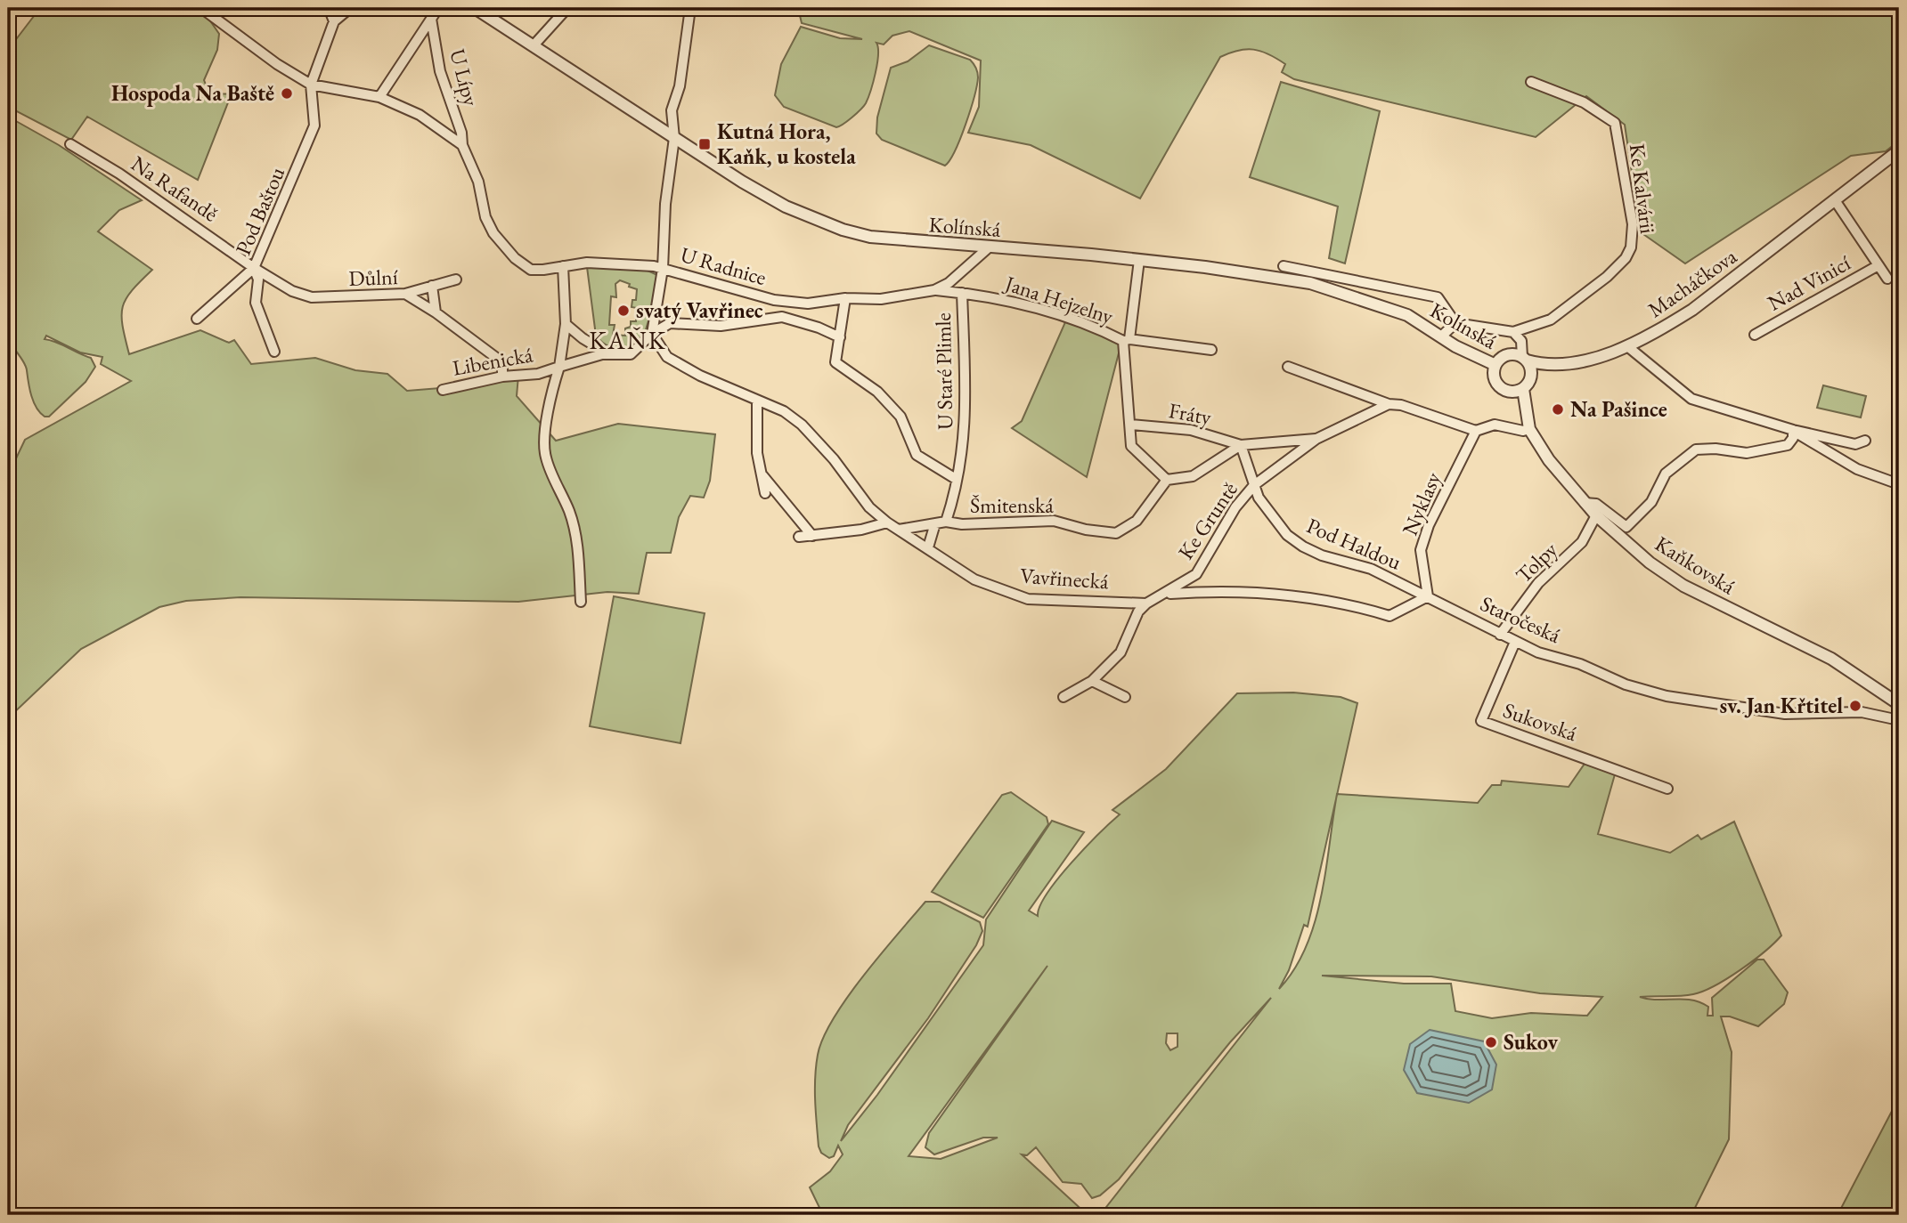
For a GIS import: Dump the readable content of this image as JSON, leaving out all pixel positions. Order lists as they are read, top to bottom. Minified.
{"streets":{"street":["U Lípy","Na Rafandě","Ke Kalvárii","Pod Baštou","Kolínská","U Radnice","Důlní","Macháčkova","Nad Vinicí","Jana Hejzelny","Libenická","U Staré Plimle","Fráty","Nyklasy","Šmitenská","Ke Gruntě","Pod Haldou","Tolpy","Kaňkovská","Vavřinecká","Staročeská","Sukovská"]},"crossings":[["U Lípy","U Radnice"],["U Lípy","Libenická"],["U Lípy","Vavřinecká"],["Na Rafandě","Pod Baštou"],["Na Rafandě","Důlní"],["Pod Baštou","Důlní"],["Kolínská","U Radnice"],["Kolínská","Jana Hejzelny"],["Kolínská","Kaňkovská"],["U Radnice","Jana Hejzelny"],["U Radnice","Libenická"],["U Radnice","Vavřinecká"],["Důlní","Libenická"],["Macháčkova","Nad Vinicí"],["Jana Hejzelny","U Staré Plimle"],["Libenická","Vavřinecká"],["U Staré Plimle","Šmitenská"],["U Staré Plimle","Vavřinecká"],["Fráty","Ke Gruntě"],["Nyklasy","Pod Haldou"],["Nyklasy","Staročeská"],["Šmitenská","Vavřinecká"],["Ke Gruntě","Pod Haldou"],["Ke Gruntě","Vavřinecká"],["Pod Haldou","Staročeská"],["Tolpy","Kaňkovská"],["Tolpy","Staročeská"],["Staročeská","Sukovská"]],"districts":["KAŇK"],"places":{"other":["Hospoda Na Baště","svatý Vavřinec","Na Pašince","sv. Jan Křtitel","Sukov"],"transit":["Kutná Hora, Kaňk, u kostela"]}}
